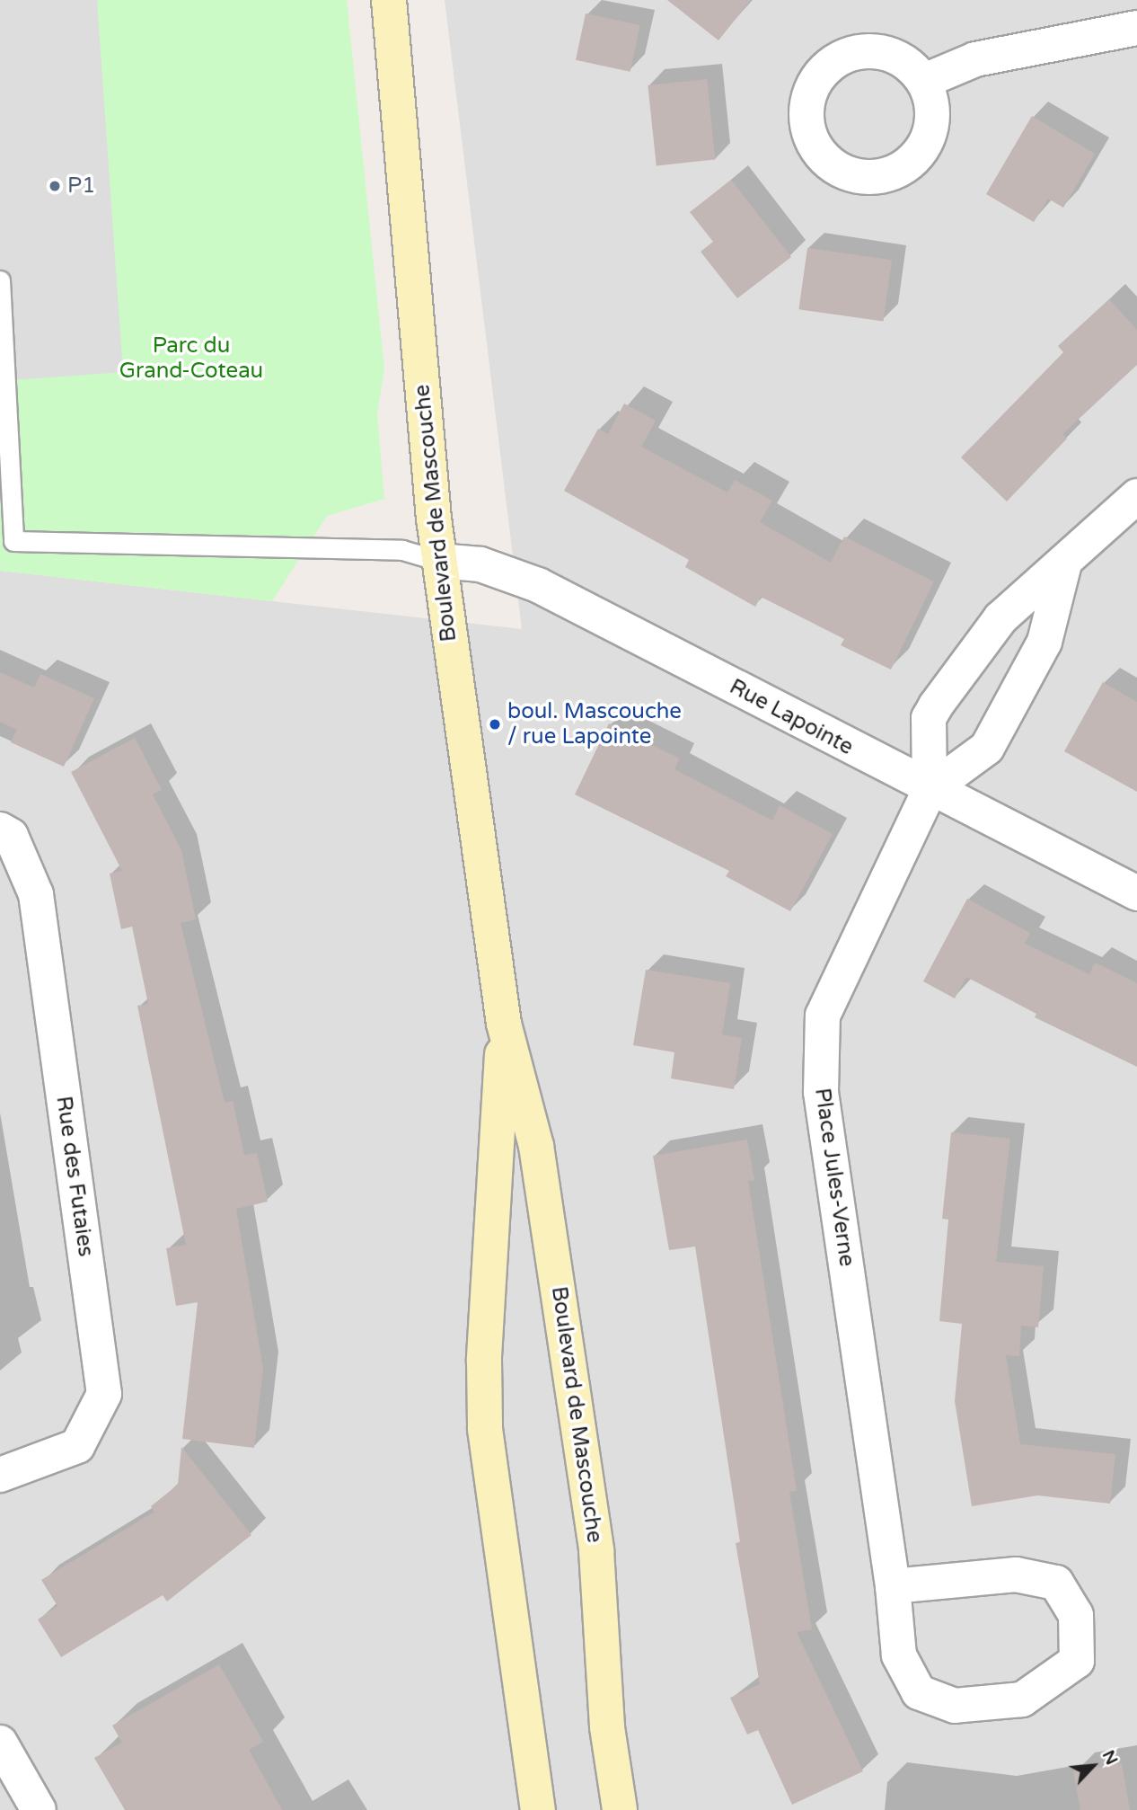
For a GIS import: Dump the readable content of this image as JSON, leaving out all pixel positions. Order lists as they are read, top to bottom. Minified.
{"streets":{"street":["Boulevard de Mascouche","Rue Lapointe","Rue des Futaies","Place Jules-Verne"]},"crossings":[["Boulevard de Mascouche","Rue Lapointe"],["Rue Lapointe","Place Jules-Verne"]],"parks":["Parc du Grand-Coteau"],"places":["P1","boul. Mascouche / rue Lapointe"],"north":"top right"}
